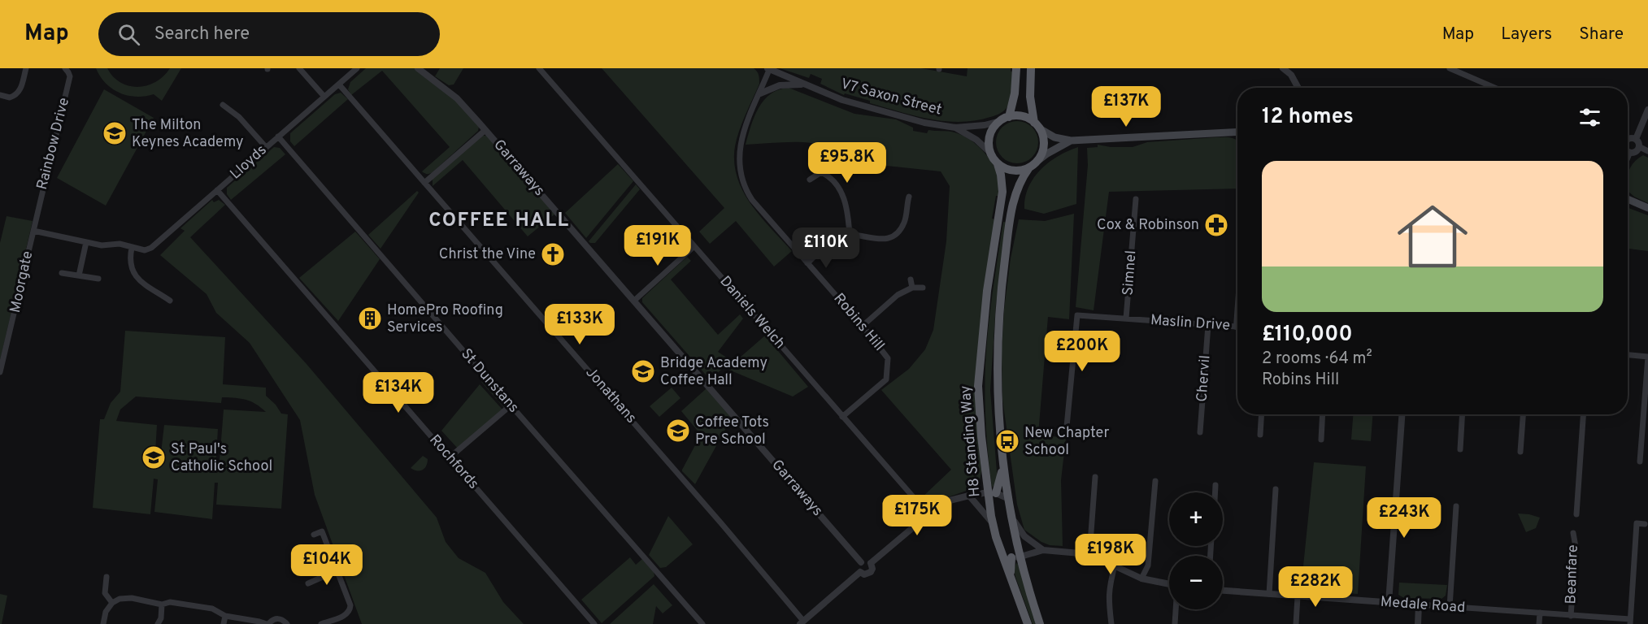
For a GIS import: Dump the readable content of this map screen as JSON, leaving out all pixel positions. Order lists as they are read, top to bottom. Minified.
{"streets":{"highway":["H8 Standing Way"],"street":["V7 Saxon Street","Rainbow Drive","Lloyds","Garraways","Simnel","Moorgate","Daniels Welch","Robins Hill","Maslin Drive","Chervil","St Dunstans","Jonathans","Rochfords","Beanfare","Medale Road"]},"crossings":[["V7 Saxon Street","Robins Hill"],["V7 Saxon Street","H8 Standing Way"],["Rainbow Drive","Moorgate"],["Lloyds","St Dunstans"],["Lloyds","Jonathans"],["Lloyds","Rochfords"],["Simnel","Maslin Drive"],["Daniels Welch","Robins Hill"],["Maslin Drive","Chervil"],["Beanfare","Medale Road"]],"districts":["COFFEE HALL"],"places":{"school or university":["The Milton Keynes Academy","Bridge Academy Coffee Hall","Coffee Tots Pre School","St Paul's Catholic School"],"pharmacy":["Cox & Robinson"],"church":["Christ the Vine"],"building":["HomePro Roofing Services"],"bus stop":["New Chapter School"]},"page":{"header":"Map","search":"Search here","nav":["Map","Layers","Share"],"price":["£137K","£95.8K","£191K","£110K","£133K","£200K","£134K","£175K","£243K","£198K","£104K","£282K"],"heading":"12 homes","list":[{"name":"£110,000","note":"2 rooms · 64 m² · Robins Hill"}],"map_buttons":["+","−"]}}
